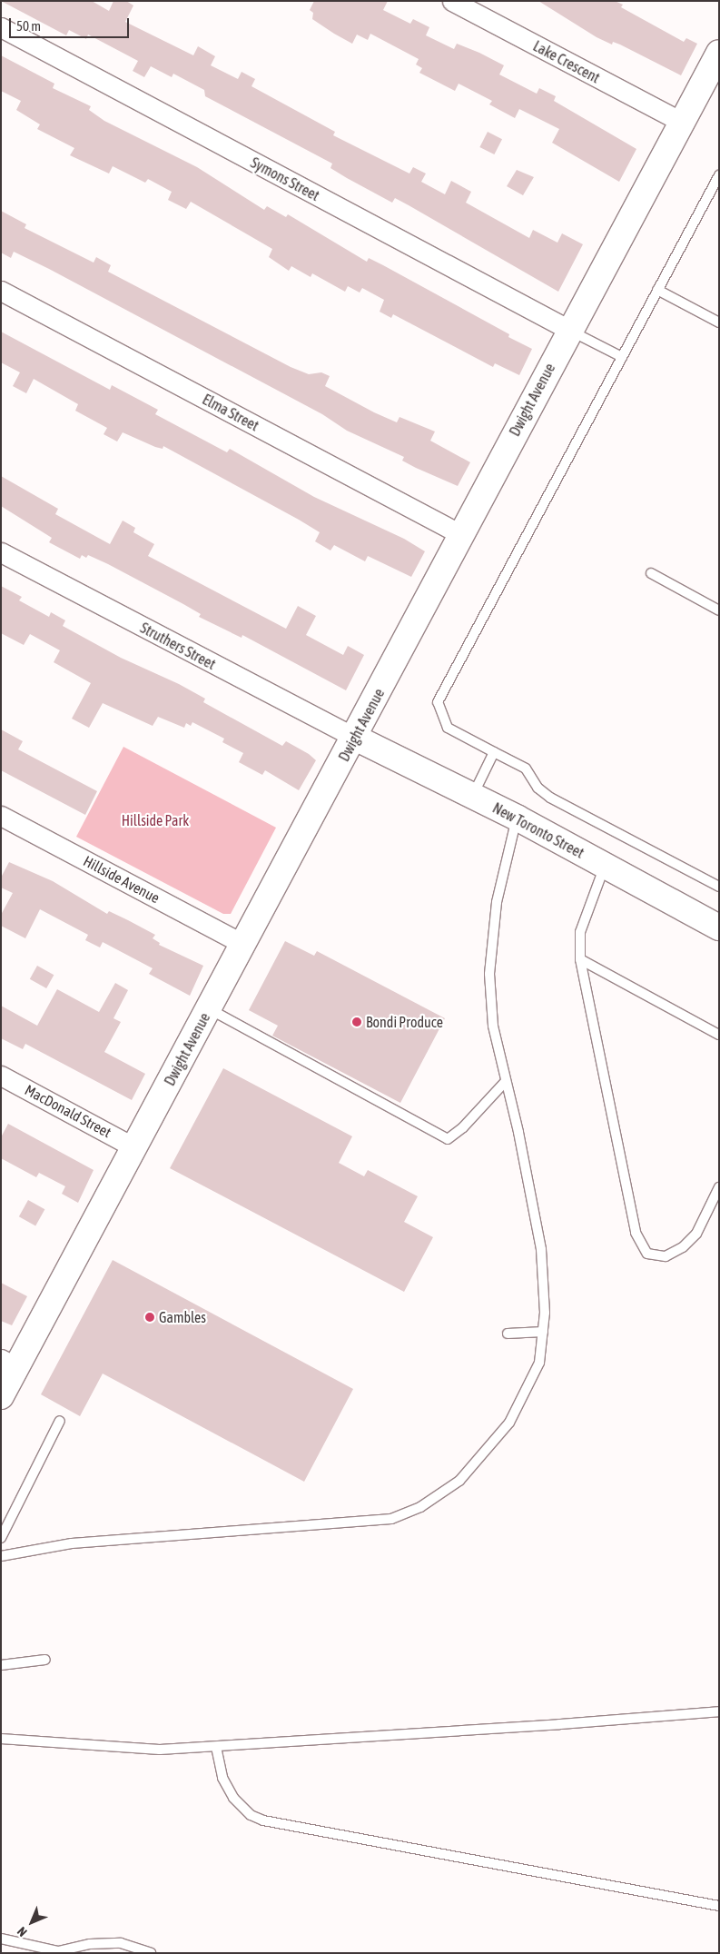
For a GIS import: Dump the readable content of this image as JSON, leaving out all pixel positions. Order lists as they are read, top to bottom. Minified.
{"streets":{"street":["Lake Crescent","Symons Street","Dwight Avenue","Elma Street","Struthers Street","New Toronto Street","Hillside Avenue","MacDonald Street"]},"crossings":[["Lake Crescent","Dwight Avenue"],["Symons Street","Dwight Avenue"],["Dwight Avenue","Elma Street"],["Dwight Avenue","Struthers Street"],["Dwight Avenue","New Toronto Street"],["Dwight Avenue","Hillside Avenue"],["Dwight Avenue","MacDonald Street"],["Struthers Street","New Toronto Street"]],"parks":["Hillside Park"],"places":["Bondi Produce","Gambles"],"scale_bar":"50 m","north":"bottom left"}
